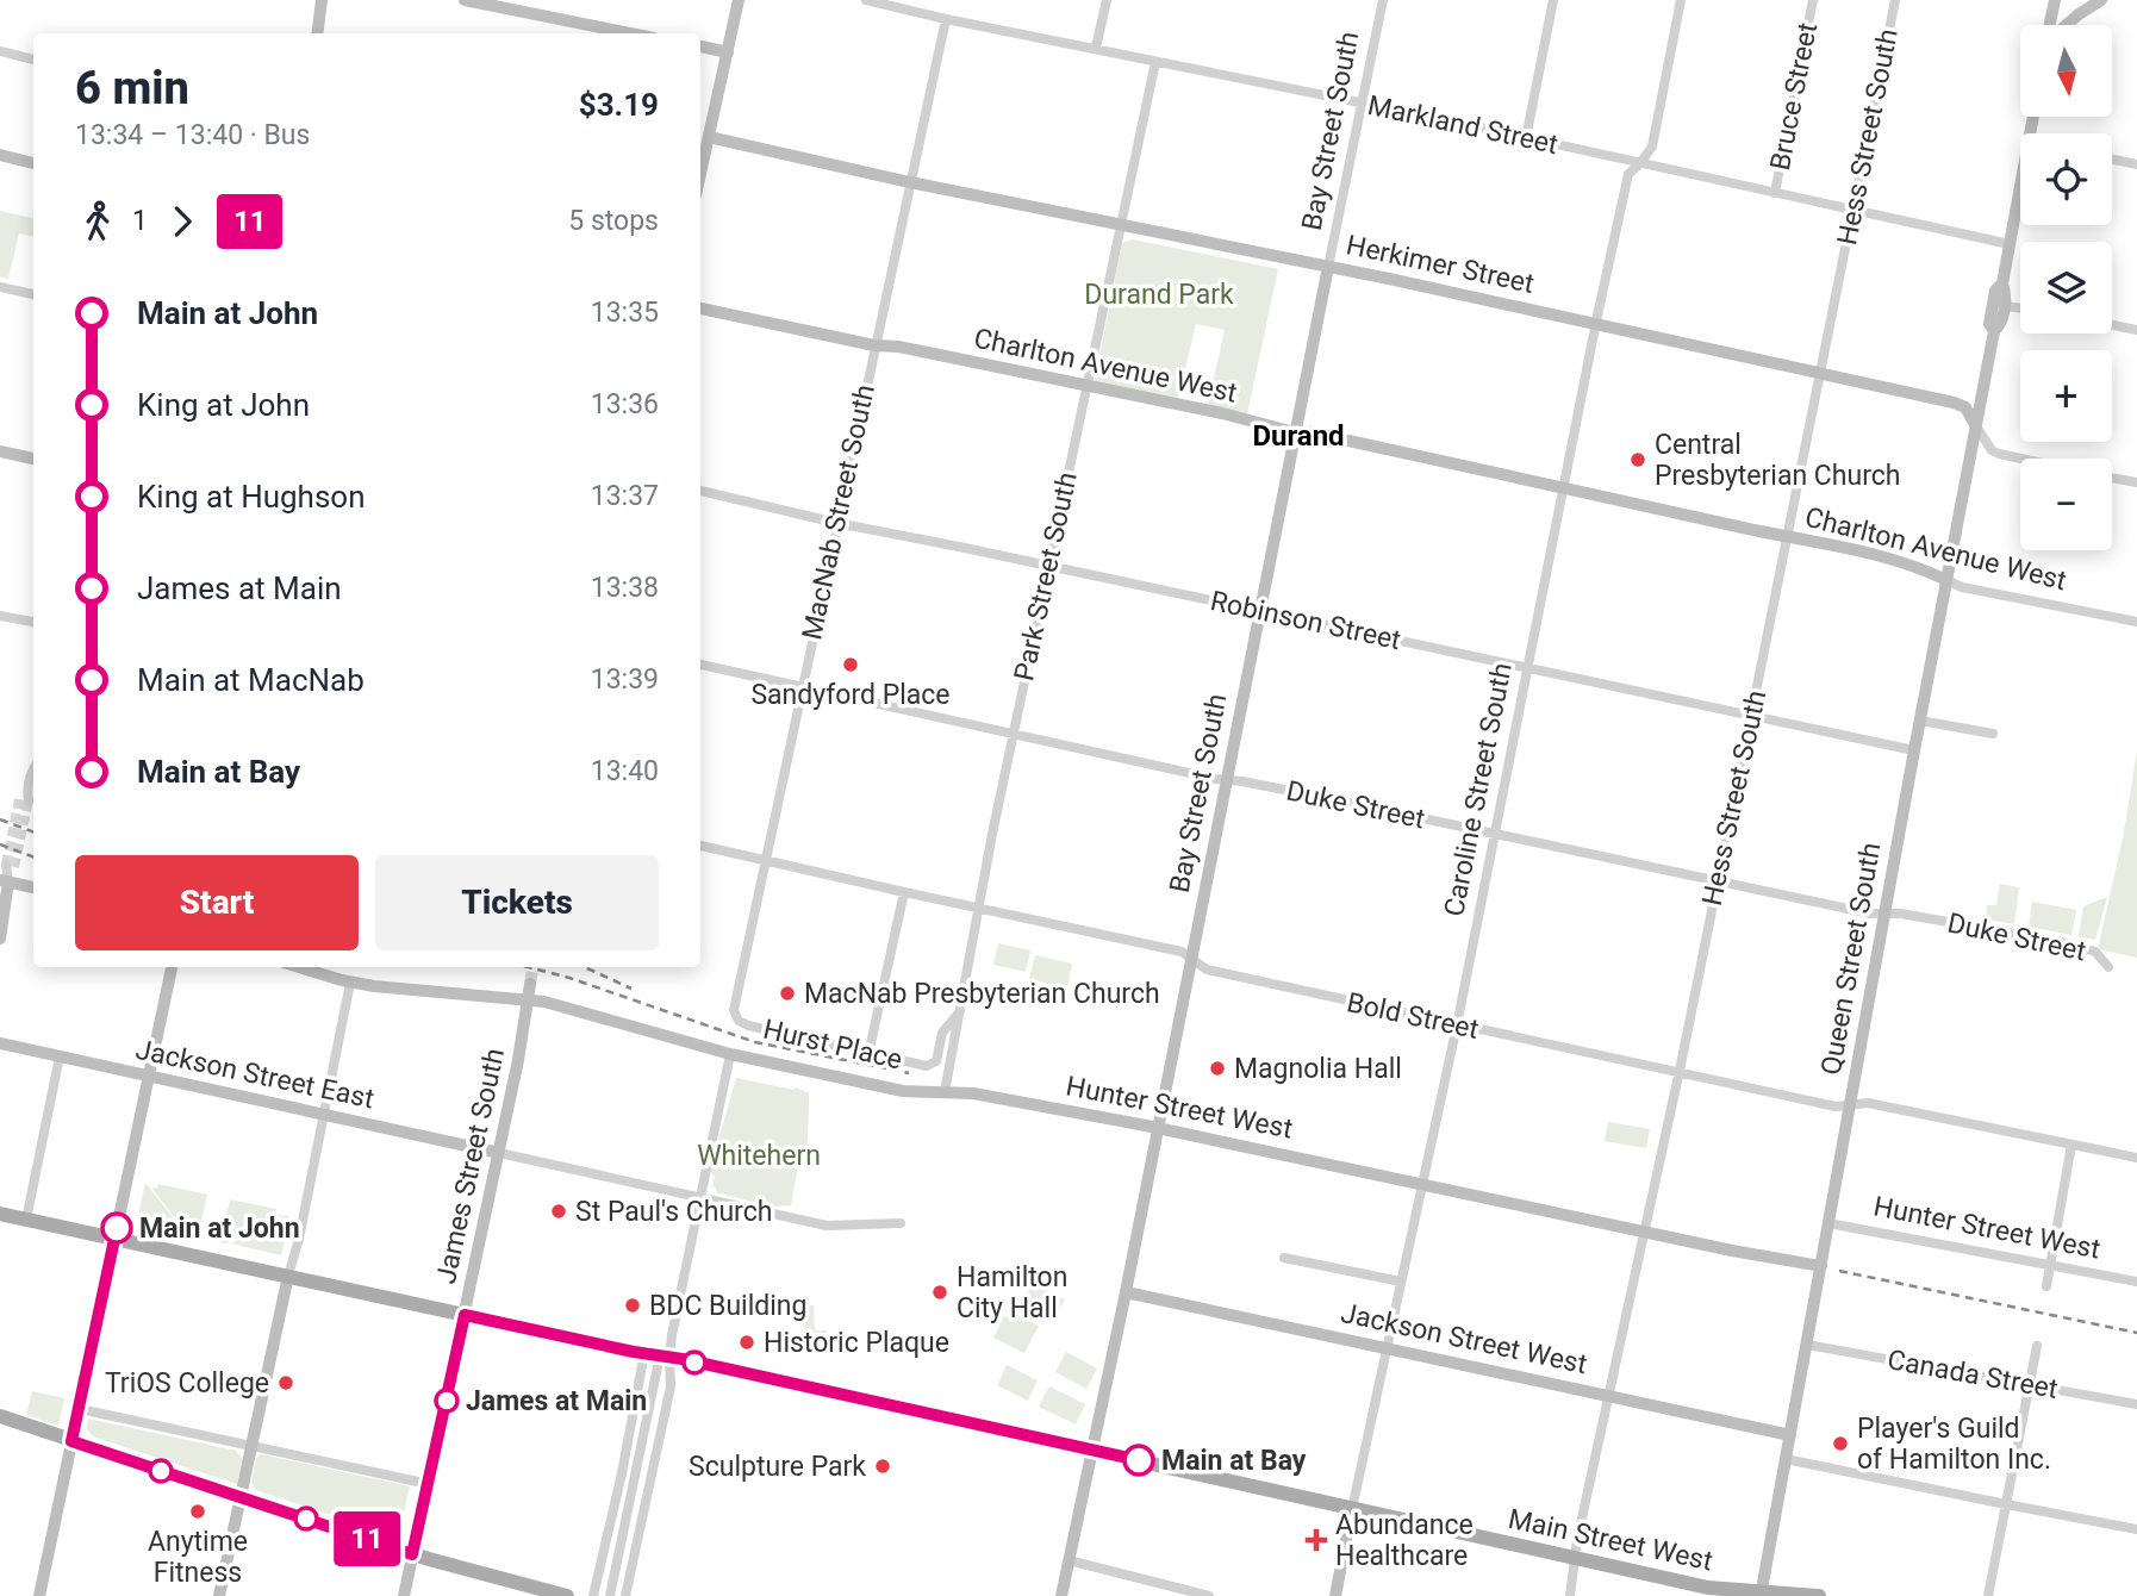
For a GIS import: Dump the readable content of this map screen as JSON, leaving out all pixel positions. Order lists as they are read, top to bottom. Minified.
{"streets":{"main road":["Main Street West"],"street":["Bruce Street","Markland Street","Bay Street South","Hess Street South","Herkimer Street","Charlton Avenue West","MacNab Street South","Park Street South","Robinson Street","Caroline Street South","Duke Street","Queen Street South","Bold Street","Hurst Place","Jackson Street East","Hunter Street West","James Street South","Jackson Street West","Canada Street"]},"crossings":[["Bruce Street","Markland Street"],["Markland Street","Bay Street South"],["Markland Street","Hess Street South"],["Markland Street","MacNab Street South"],["Markland Street","Park Street South"],["Markland Street","Caroline Street South"],["Markland Street","Queen Street South"],["Bay Street South","Herkimer Street"],["Bay Street South","Charlton Avenue West"],["Bay Street South","Robinson Street"],["Bay Street South","Duke Street"],["Bay Street South","Bold Street"],["Bay Street South","Hunter Street West"],["Bay Street South","Jackson Street West"],["Bay Street South","Main Street West"],["Hess Street South","Herkimer Street"],["Hess Street South","Charlton Avenue West"],["Hess Street South","Robinson Street"],["Hess Street South","Duke Street"],["Hess Street South","Bold Street"],["Hess Street South","Hunter Street West"],["Hess Street South","Jackson Street West"],["Hess Street South","Main Street West"],["Herkimer Street","MacNab Street South"],["Herkimer Street","Park Street South"],["Herkimer Street","Caroline Street South"],["Herkimer Street","Queen Street South"],["Charlton Avenue West","MacNab Street South"],["Charlton Avenue West","Park Street South"],["Charlton Avenue West","Caroline Street South"],["Charlton Avenue West","Queen Street South"],["MacNab Street South","Robinson Street"],["MacNab Street South","Duke Street"],["MacNab Street South","Bold Street"],["MacNab Street South","Hurst Place"],["Park Street South","Robinson Street"],["Park Street South","Duke Street"],["Park Street South","Bold Street"],["Park Street South","Hurst Place"],["Park Street South","Hunter Street West"],["Robinson Street","Caroline Street South"],["Robinson Street","Queen Street South"],["Caroline Street South","Duke Street"],["Caroline Street South","Bold Street"],["Caroline Street South","Hunter Street West"],["Caroline Street South","Jackson Street West"],["Caroline Street South","Main Street West"],["Duke Street","Queen Street South"],["Queen Street South","Bold Street"],["Queen Street South","Hunter Street West"],["Queen Street South","Jackson Street West"],["Queen Street South","Canada Street"],["Queen Street South","Main Street West"],["Jackson Street East","James Street South"],["Hunter Street West","James Street South"],["James Street South","Main Street West"]],"districts":["Durand"],"parks":["Durand Park","Whitehern"],"places":{"other":["Central Presbyterian Church","Sandyford Place","MacNab Presbyterian Church","Magnolia Hall","St Paul's Church","Main at John","Hamilton City Hall","BDC Building","Historic Plaque","TriOS College","James at Main","Player's Guild of Hamilton Inc.","Main at Bay","Sculpture Park","Anytime Fitness"],"health":["Abundance Healthcare"]},"lines":["bus line 11"],"north":"bottom","page":{"on_map":"11","map_buttons":["+","−"],"heading":["6 min","13:34 – 13:40 · Bus","$3.19"],"legs":["1","11","5 stops"],"list":[{"name":"Main at John","value":"13:35"},{"name":"King at John","value":"13:36"},{"name":"King at Hughson","value":"13:37"},{"name":"James at Main","value":"13:38"},{"name":"Main at MacNab","value":"13:39"},{"name":"Main at Bay","value":"13:40"}],"buttons":["Start","Tickets"]}}
